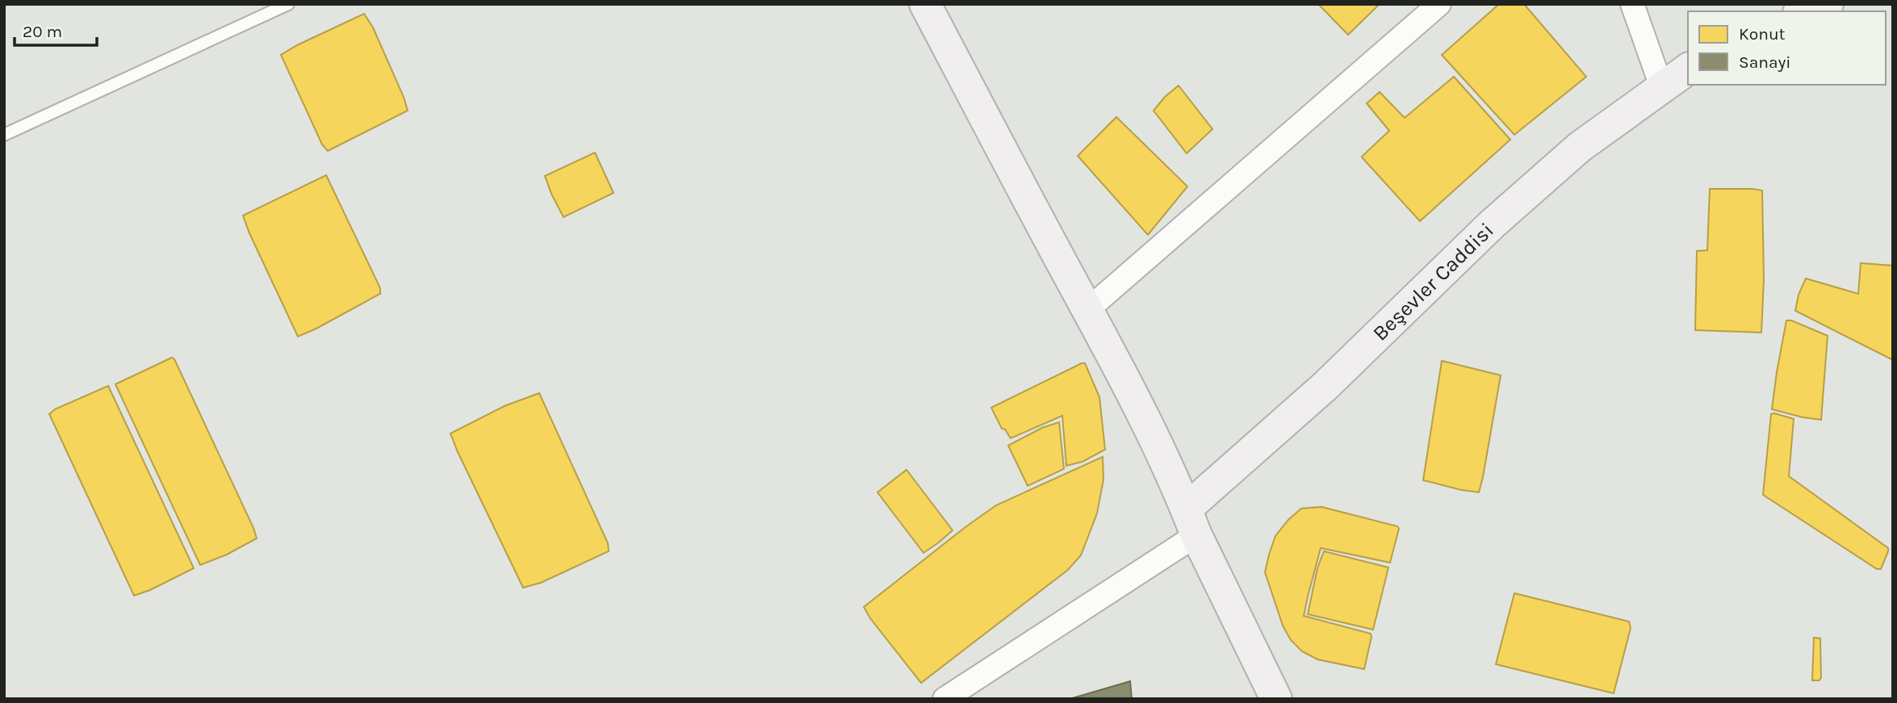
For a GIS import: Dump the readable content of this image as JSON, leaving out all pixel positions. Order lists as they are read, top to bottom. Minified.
{"streets":{"street":["Beşevler Caddisi"]},"legend":["Konut","Sanayi"],"scale_bar":"20 m"}
